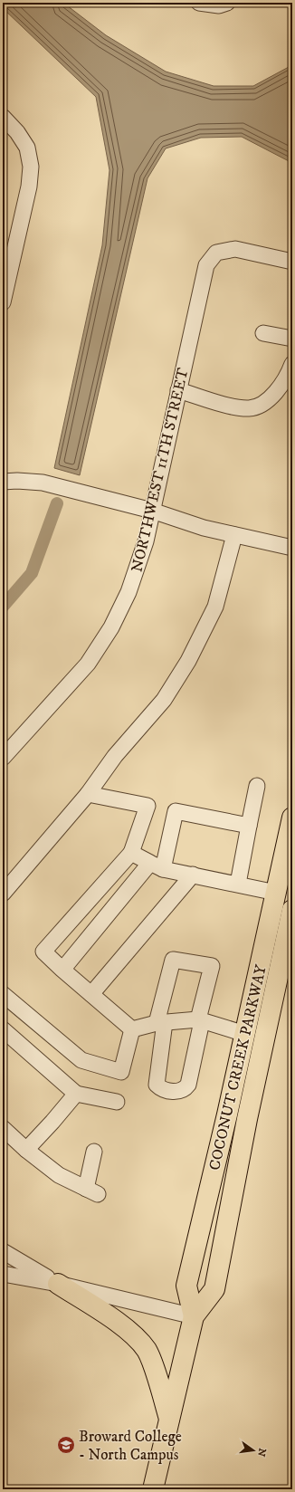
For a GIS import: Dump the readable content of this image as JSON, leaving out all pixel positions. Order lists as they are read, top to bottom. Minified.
{"streets":{"main road":["COCONUT CREEK PARKWAY"],"street":["NORTHWEST 11TH STREET"]},"places":{"school or university":["Broward College - North Campus"]},"north":"right"}
